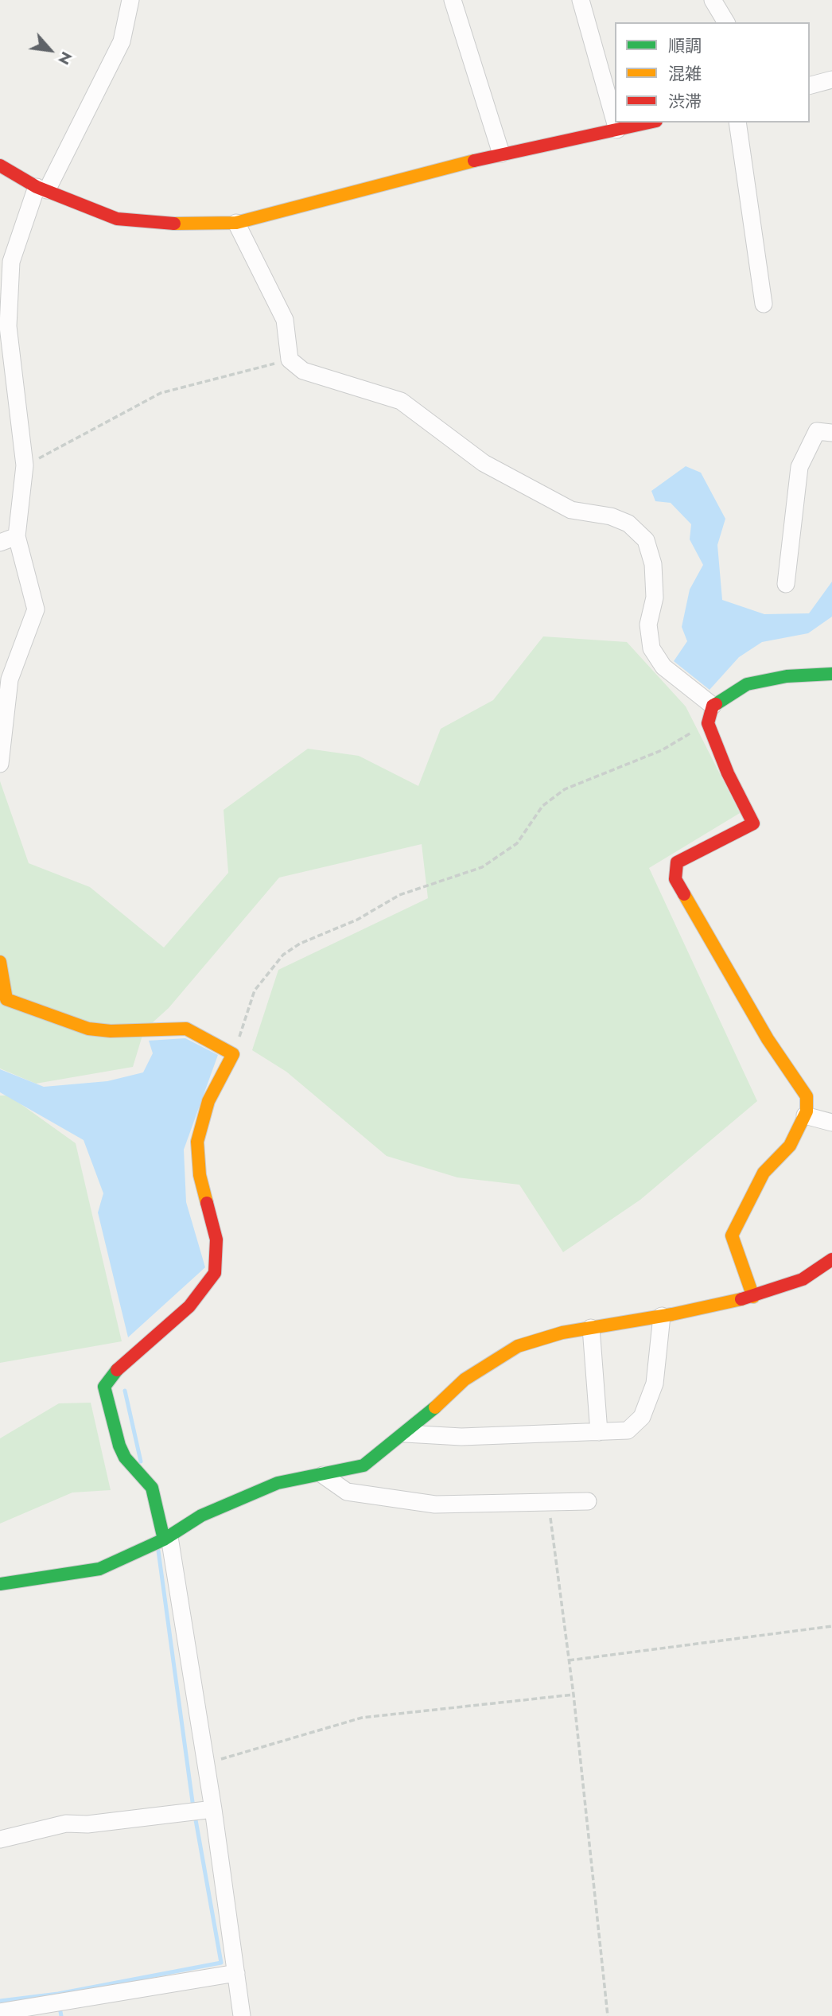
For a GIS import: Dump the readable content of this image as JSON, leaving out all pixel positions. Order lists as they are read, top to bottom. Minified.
{"legend":["順調","混雑","渋滞"],"north":"bottom right"}
